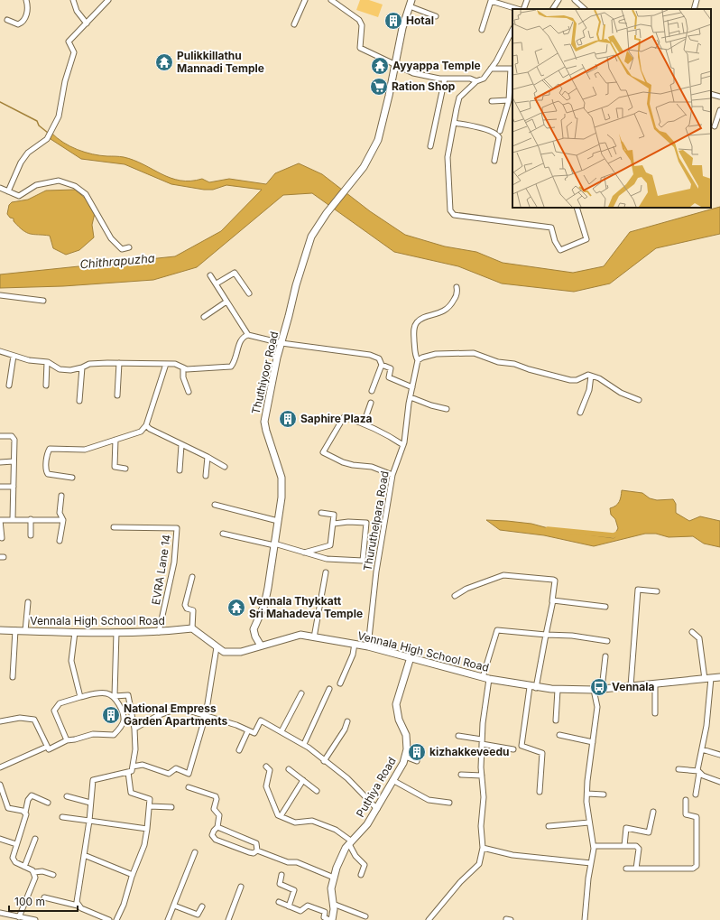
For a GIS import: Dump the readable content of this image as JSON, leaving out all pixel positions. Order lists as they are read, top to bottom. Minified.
{"streets":{"main road":["Thuthiyoor Road","Vennala High School Road","Puthiya Road"],"street":["Thuruthelpara Road","EVRA Lane 14"]},"crossings":[["Thuthiyoor Road","Vennala High School Road"],["Thuruthelpara Road","Vennala High School Road"],["EVRA Lane 14","Vennala High School Road"],["Vennala High School Road","Puthiya Road"]],"water":["Chithrapuzha"],"places":{"building":["Hotal","Saphire Plaza","National Empress Garden Apartments","kizhakkeveedu"],"temple":["Pulikkillathu Mannadi Temple","Ayyappa Temple","Vennala Thykkatt Sri Mahadeva Temple"],"supermarket":["Ration Shop"],"bus stop":["Vennala"]},"scale_bar":"100 m"}
